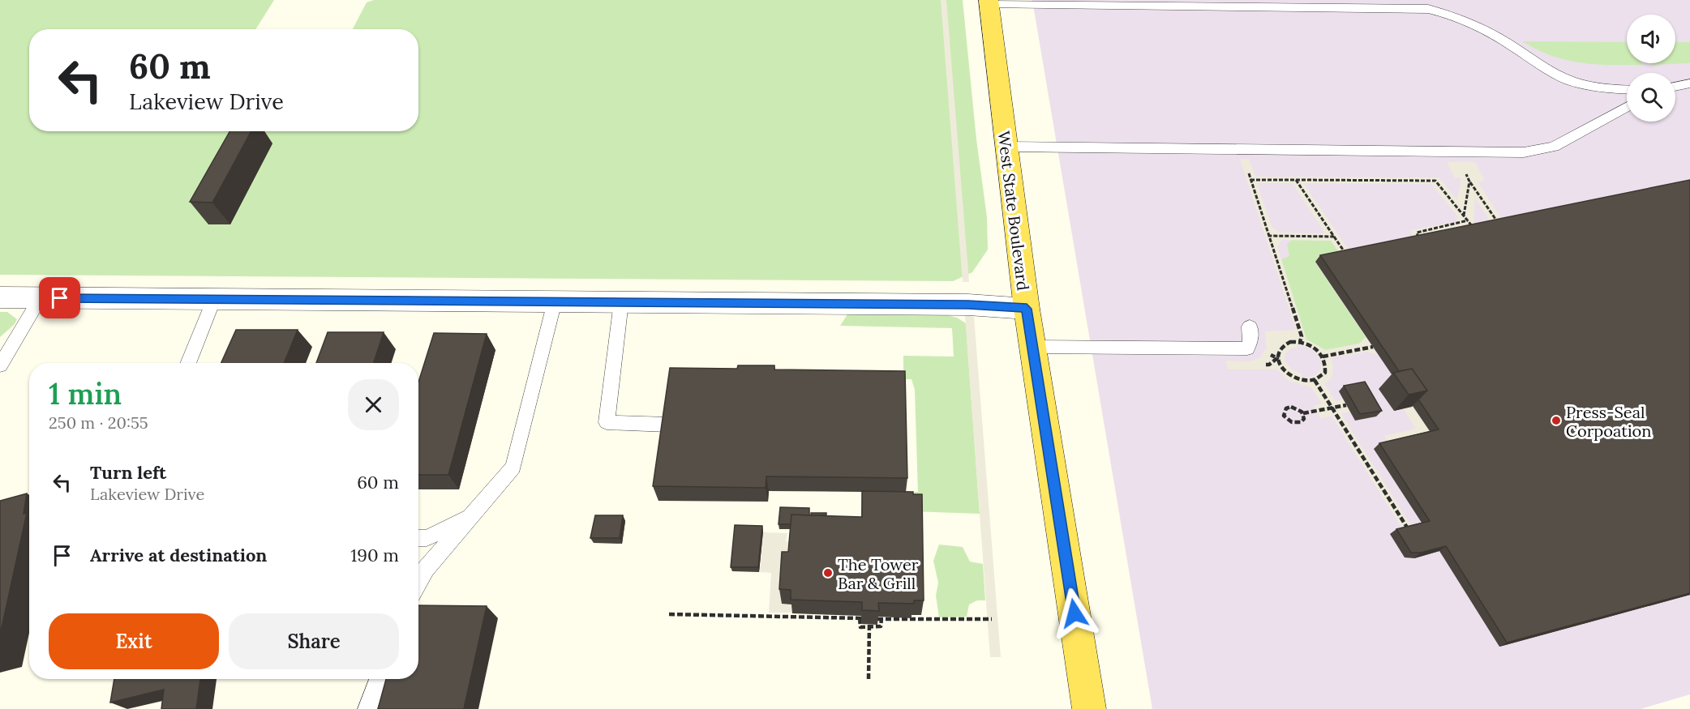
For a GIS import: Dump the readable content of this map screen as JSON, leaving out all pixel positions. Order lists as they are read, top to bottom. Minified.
{"streets":{"main road":["West State Boulevard"]},"places":["Press-Seal Corpoation","The Tower Bar & Grill"],"page":{"turn":["60 m","Lakeview Drive"],"heading":["1 min","250 m · 20:55"],"list":[{"name":"Turn left","note":"Lakeview Drive","value":"60 m"},{"name":"Arrive at destination","value":"190 m"}],"buttons":["Exit","Share"]}}
